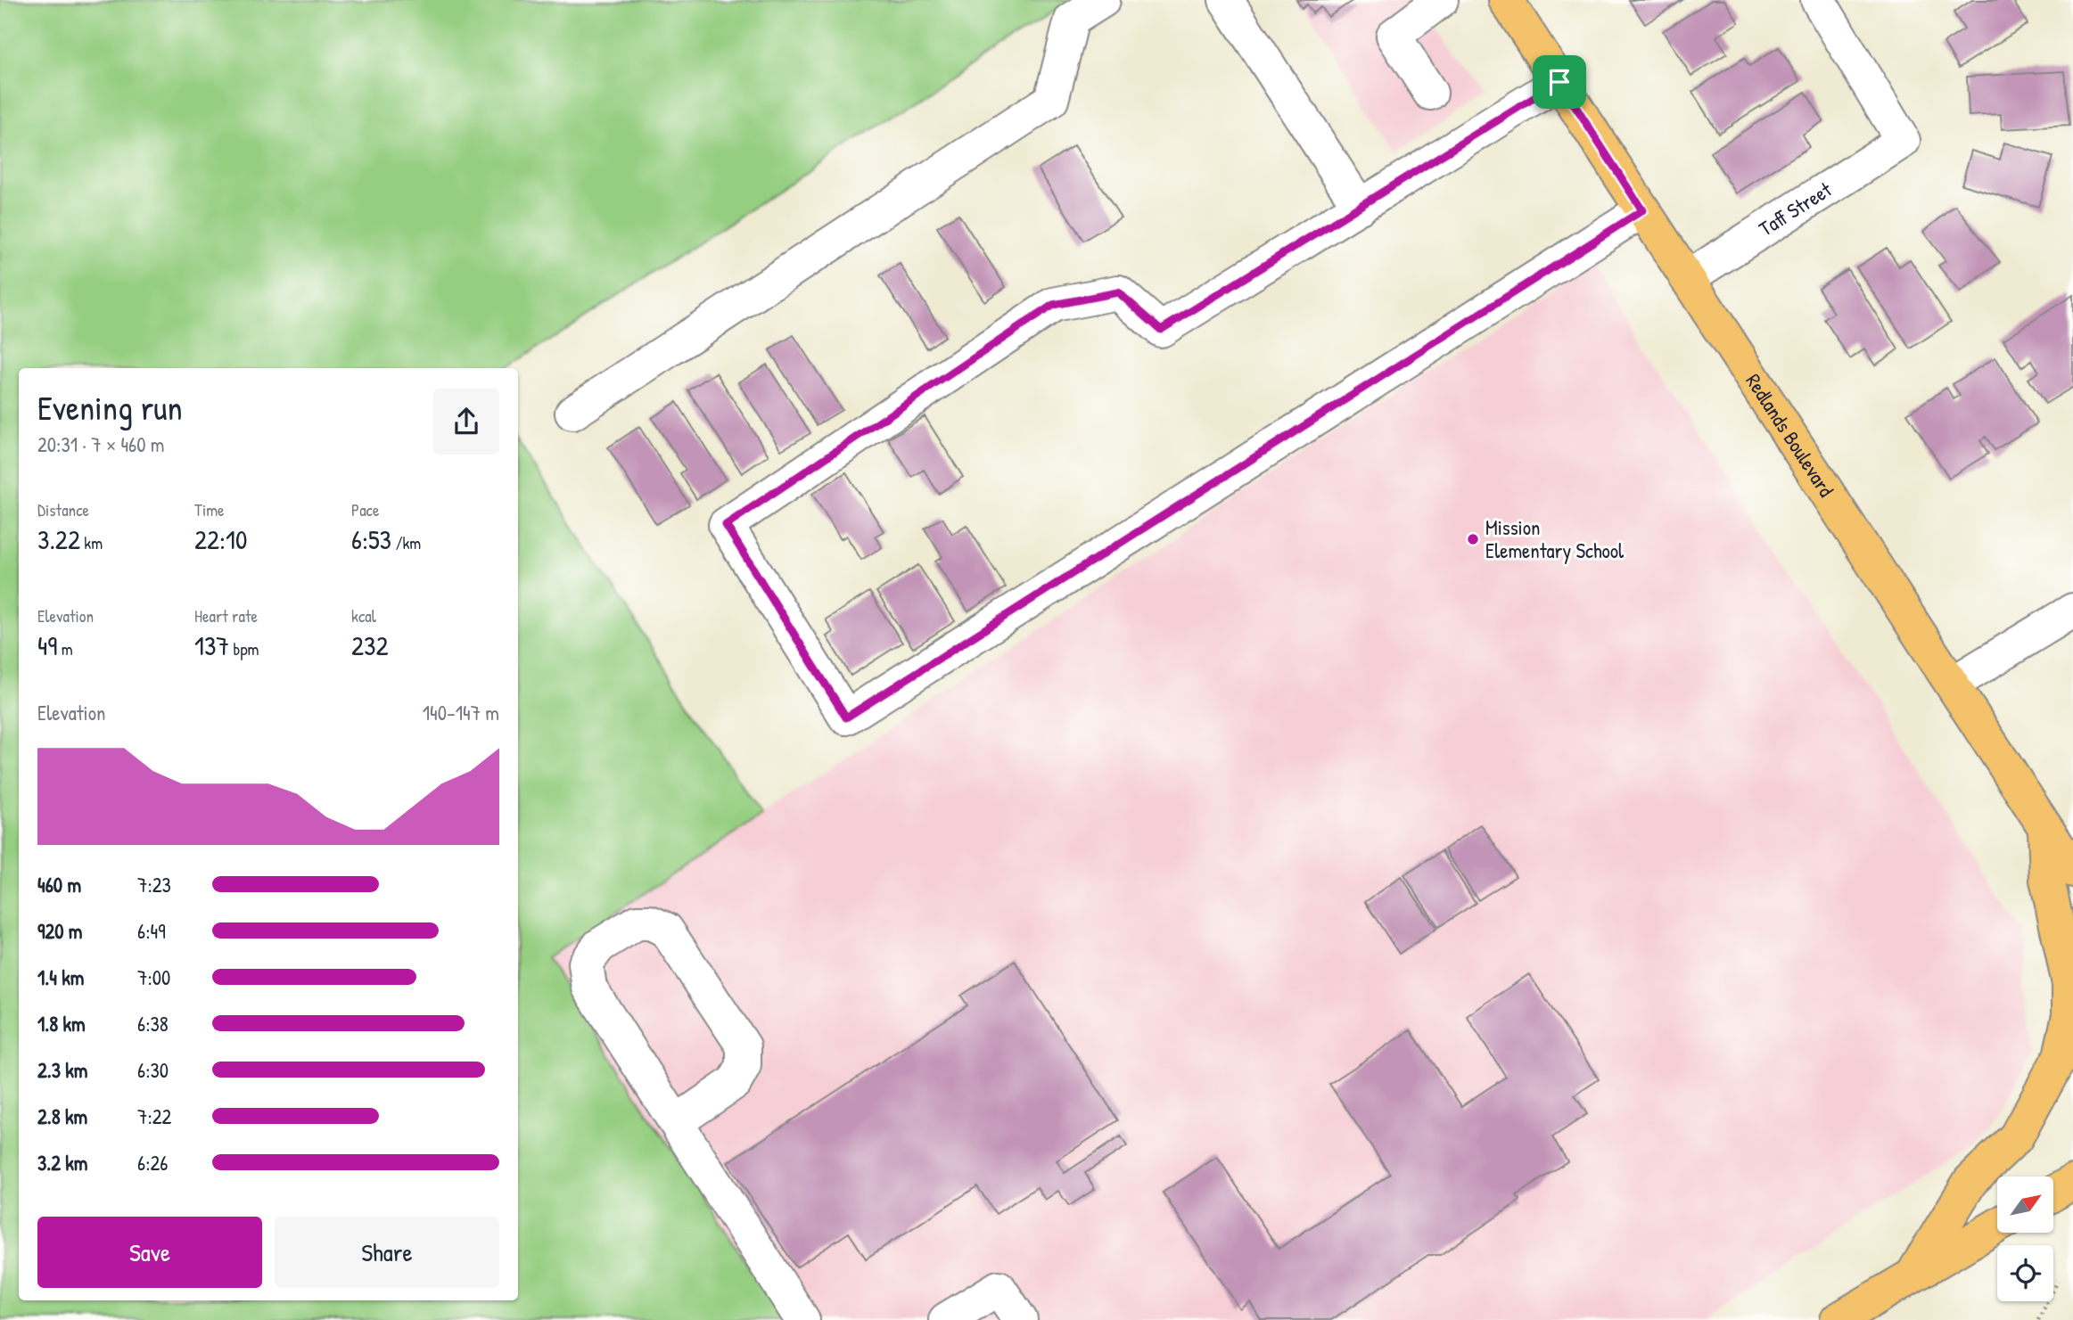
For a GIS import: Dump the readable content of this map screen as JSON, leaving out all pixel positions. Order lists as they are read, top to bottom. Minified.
{"streets":{"main road":["Redlands Boulevard"],"street":["Taff Street"]},"crossings":[["Taff Street","Redlands Boulevard"]],"places":["Mission Elementary School"],"north":"top right","page":{"heading":["Evening run","20:31 · 7 × 460 m"],"stats":[["Distance","3.22 km"],["Time","22:10"],["Pace","6:53 /km"],["Elevation","49 m"],["Heart rate","137 bpm"],["kcal","232"]],"chart":["Elevation","140–147 m"],"list":[{"name":"460 m","note":"7:23"},{"name":"920 m","note":"6:49"},{"name":"1.4 km","note":"7:00"},{"name":"1.8 km","note":"6:38"},{"name":"2.3 km","note":"6:30"},{"name":"2.8 km","note":"7:22"},{"name":"3.2 km","note":"6:26"}],"buttons":["Save","Share"]}}
